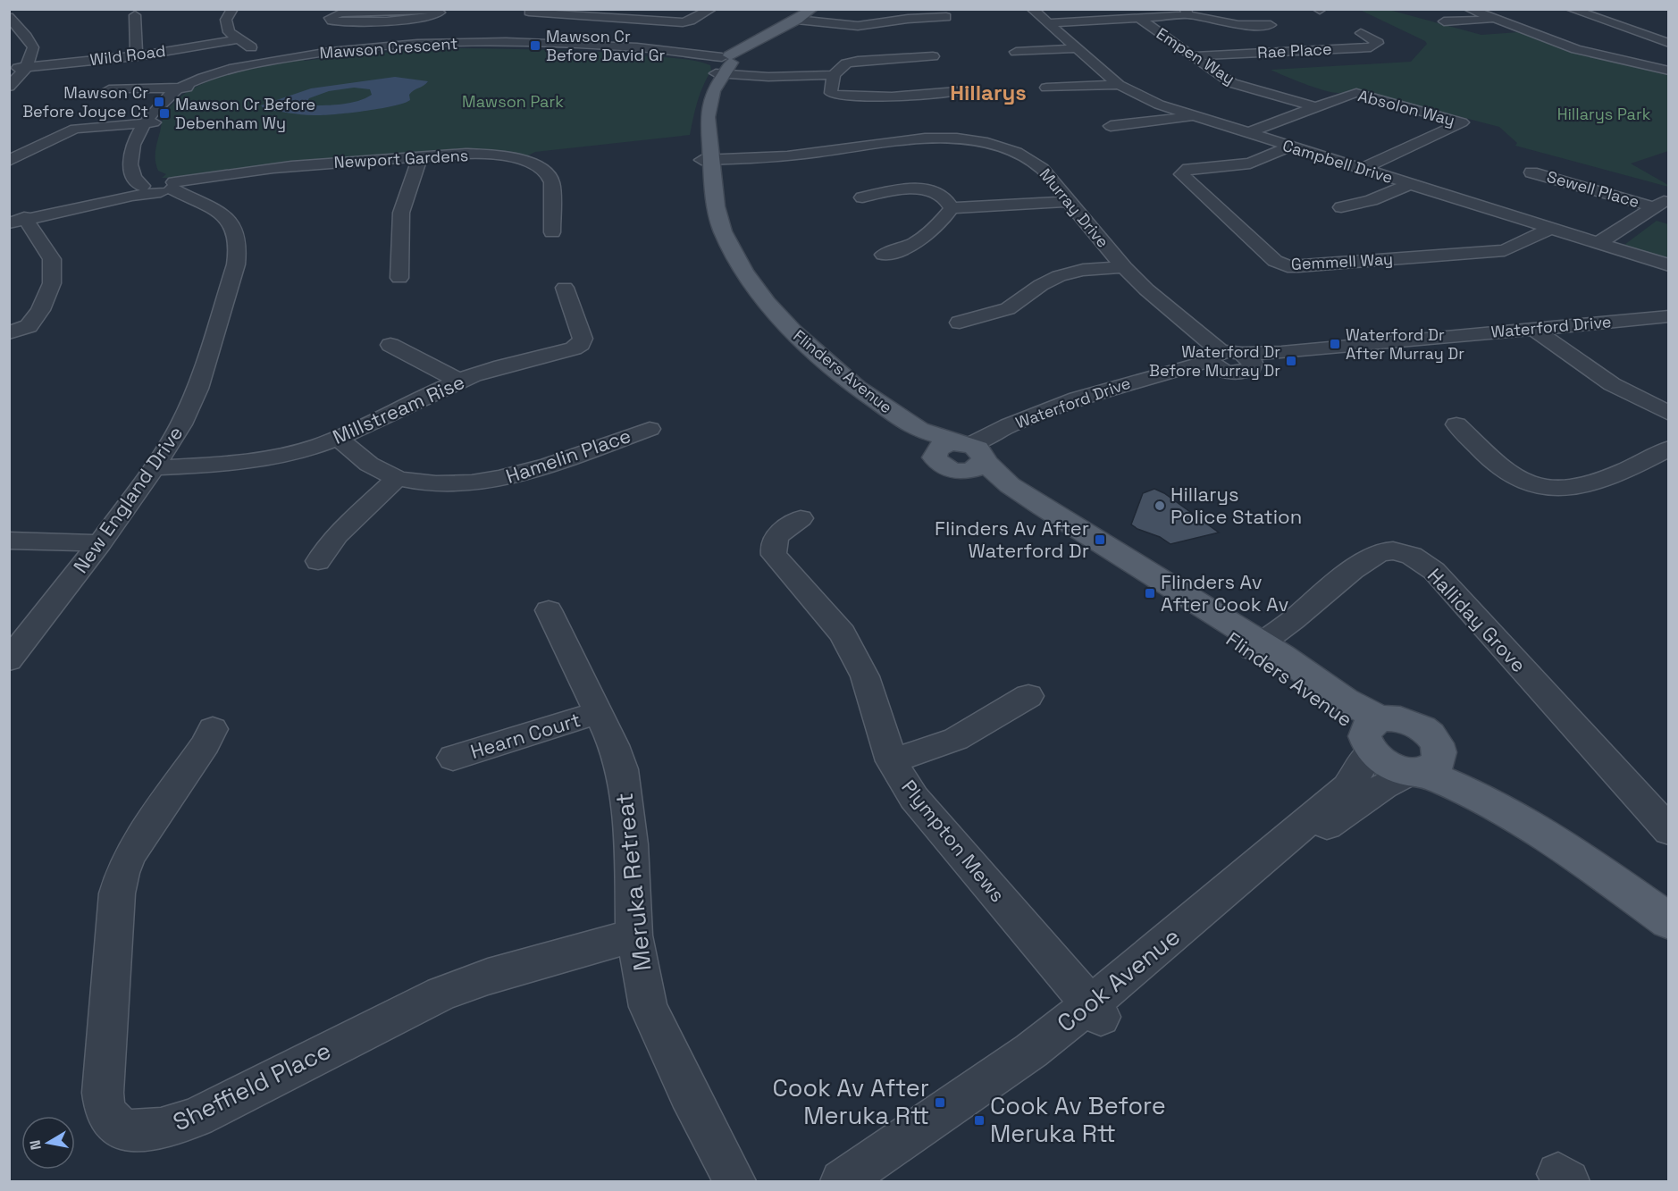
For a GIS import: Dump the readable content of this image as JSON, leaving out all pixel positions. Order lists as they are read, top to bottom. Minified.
{"streets":{"main road":["Flinders Avenue"],"street":["Mawson Crescent","Rae Place","Wild Road","Empen Way","Absolon Way","Newport Gardens","Campbell Drive","Sewell Place","Murray Drive","Gemmell Way","Waterford Drive","Millstream Rise","Hamelin Place","New England Drive","Halliday Grove","Hearn Court","Plympton Mews","Meruka Retreat","Cook Avenue","Sheffield Place"]},"crossings":[["Mawson Crescent","Newport Gardens"],["Mawson Crescent","Flinders Avenue"],["Mawson Crescent","New England Drive"],["Rae Place","Empen Way"],["Empen Way","Absolon Way"],["Absolon Way","Campbell Drive"],["Newport Gardens","New England Drive"],["Campbell Drive","Gemmell Way"],["Murray Drive","Waterford Drive"],["Murray Drive","Flinders Avenue"],["Waterford Drive","Flinders Avenue"],["Flinders Avenue","Halliday Grove"],["Flinders Avenue","Cook Avenue"],["Millstream Rise","Hamelin Place"],["Millstream Rise","New England Drive"],["Hearn Court","Meruka Retreat"],["Plympton Mews","Cook Avenue"],["Meruka Retreat","Sheffield Place"]],"districts":["Hillarys"],"parks":["Mawson Park","Hillarys Park"],"places":{"transit":["Mawson Cr Before David Gr","Mawson Cr Before Joyce Ct","Mawson Cr Before Debenham Wy","Waterford Dr After Murray Dr","Waterford Dr Before Murray Dr","Flinders Av After Waterford Dr","Flinders Av After Cook Av","Cook Av After Meruka Rtt","Cook Av Before Meruka Rtt"],"other":["Hillarys Police Station"]},"north":"left"}
